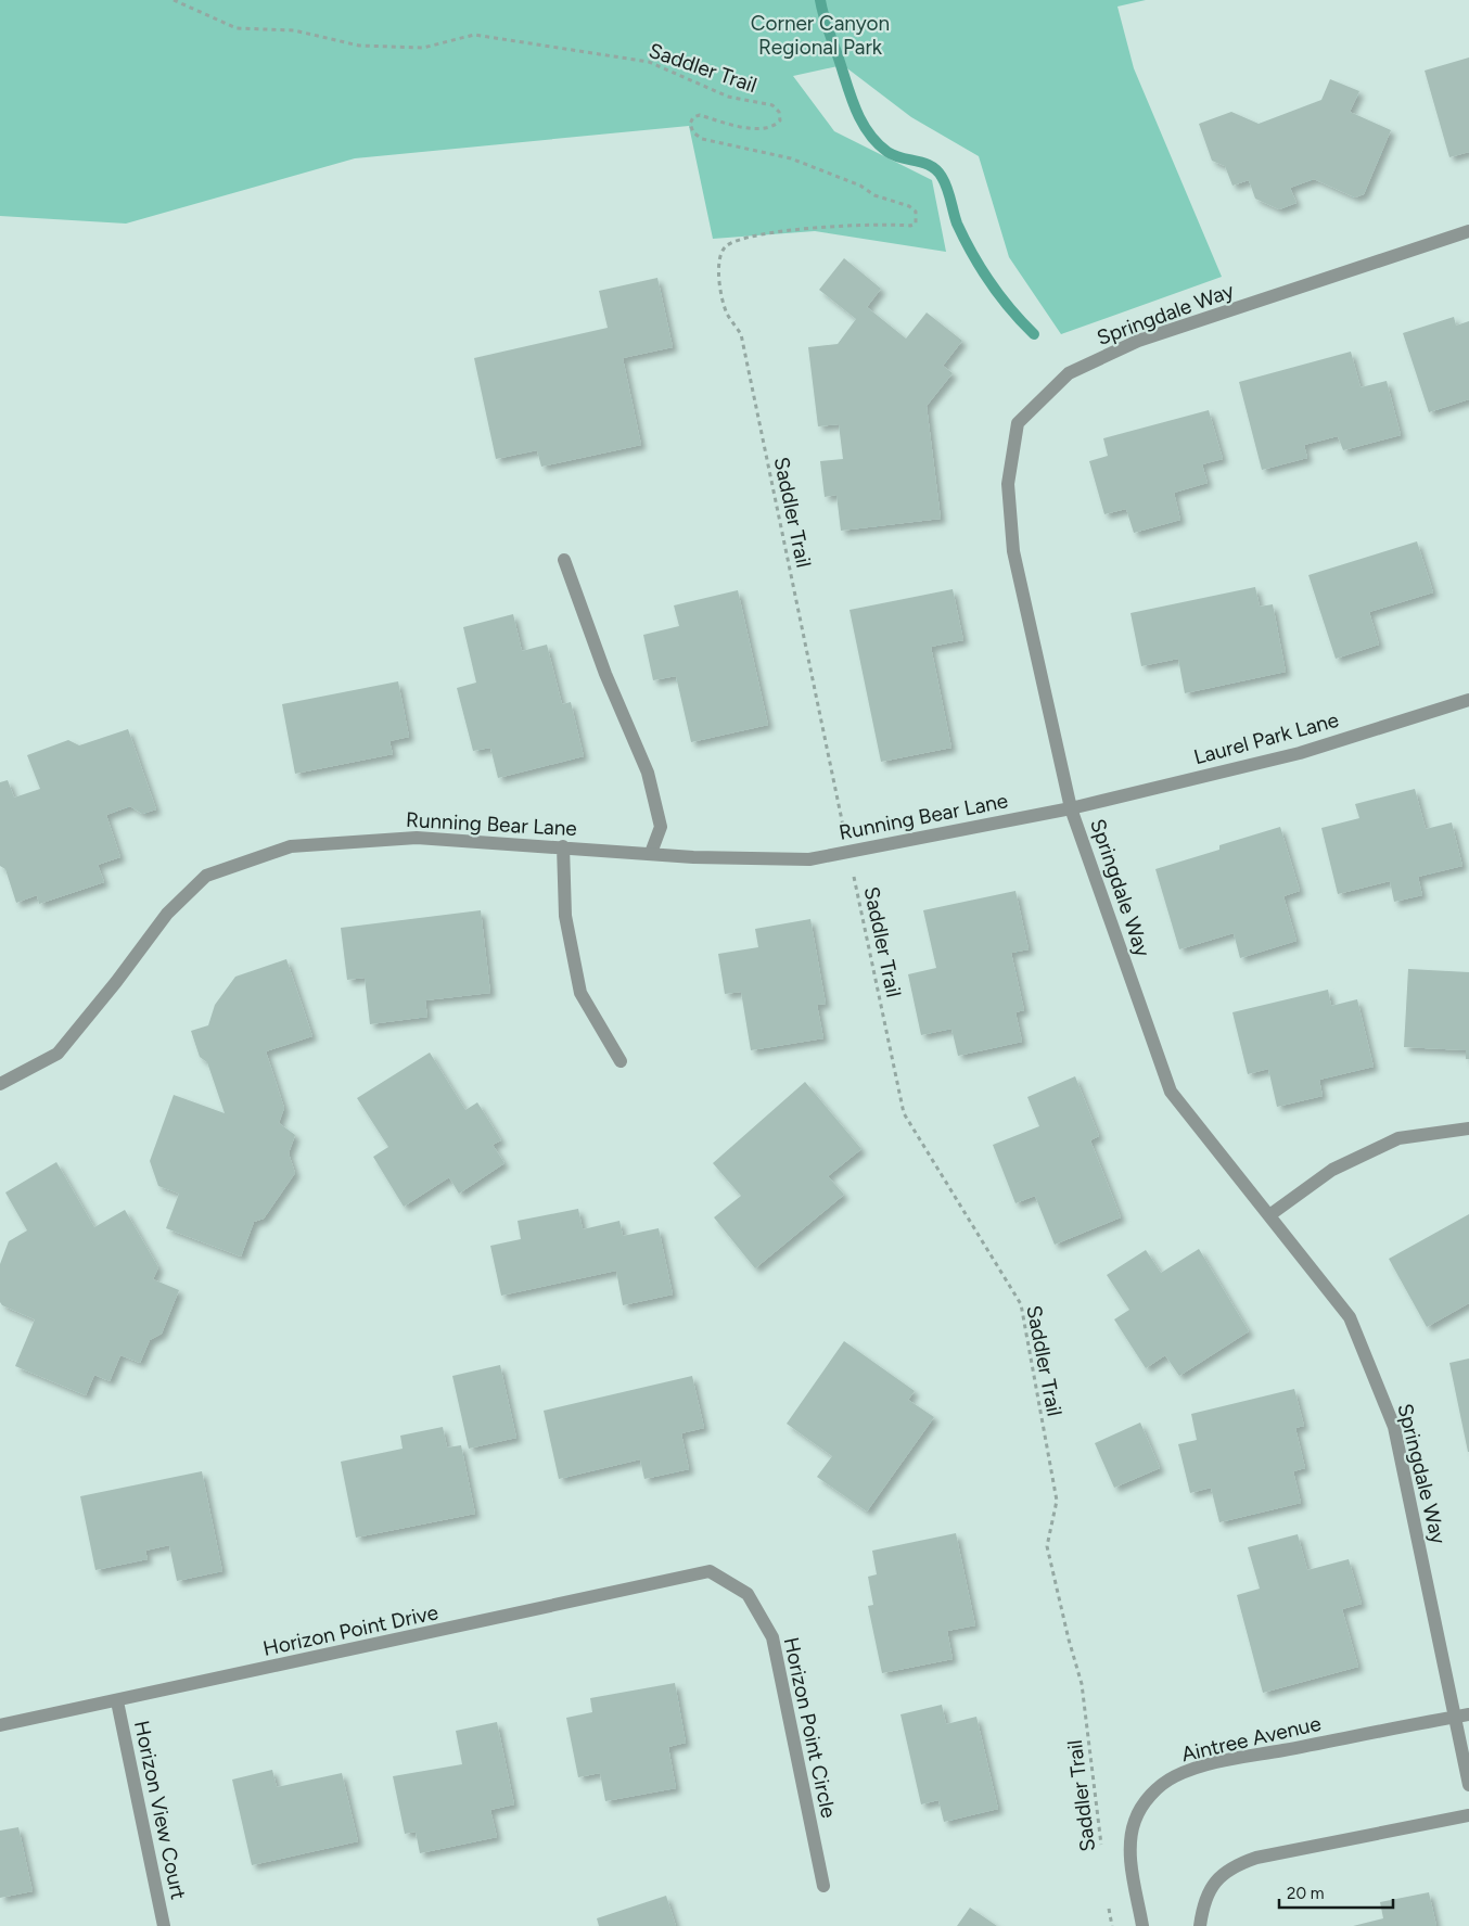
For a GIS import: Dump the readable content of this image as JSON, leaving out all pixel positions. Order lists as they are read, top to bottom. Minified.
{"streets":{"street":["Springdale Way","Laurel Park Lane","Running Bear Lane","Horizon Point Drive","Horizon Point Circle","Aintree Avenue","Horizon View Court"],"path":["Saddler Trail"]},"crossings":[["Saddler Trail","Running Bear Lane"],["Springdale Way","Laurel Park Lane"],["Springdale Way","Running Bear Lane"],["Springdale Way","Aintree Avenue"],["Laurel Park Lane","Running Bear Lane"],["Horizon Point Drive","Horizon Point Circle"],["Horizon Point Drive","Horizon View Court"]],"parks":["Corner Canyon Regional Park"],"scale_bar":"20 m"}
